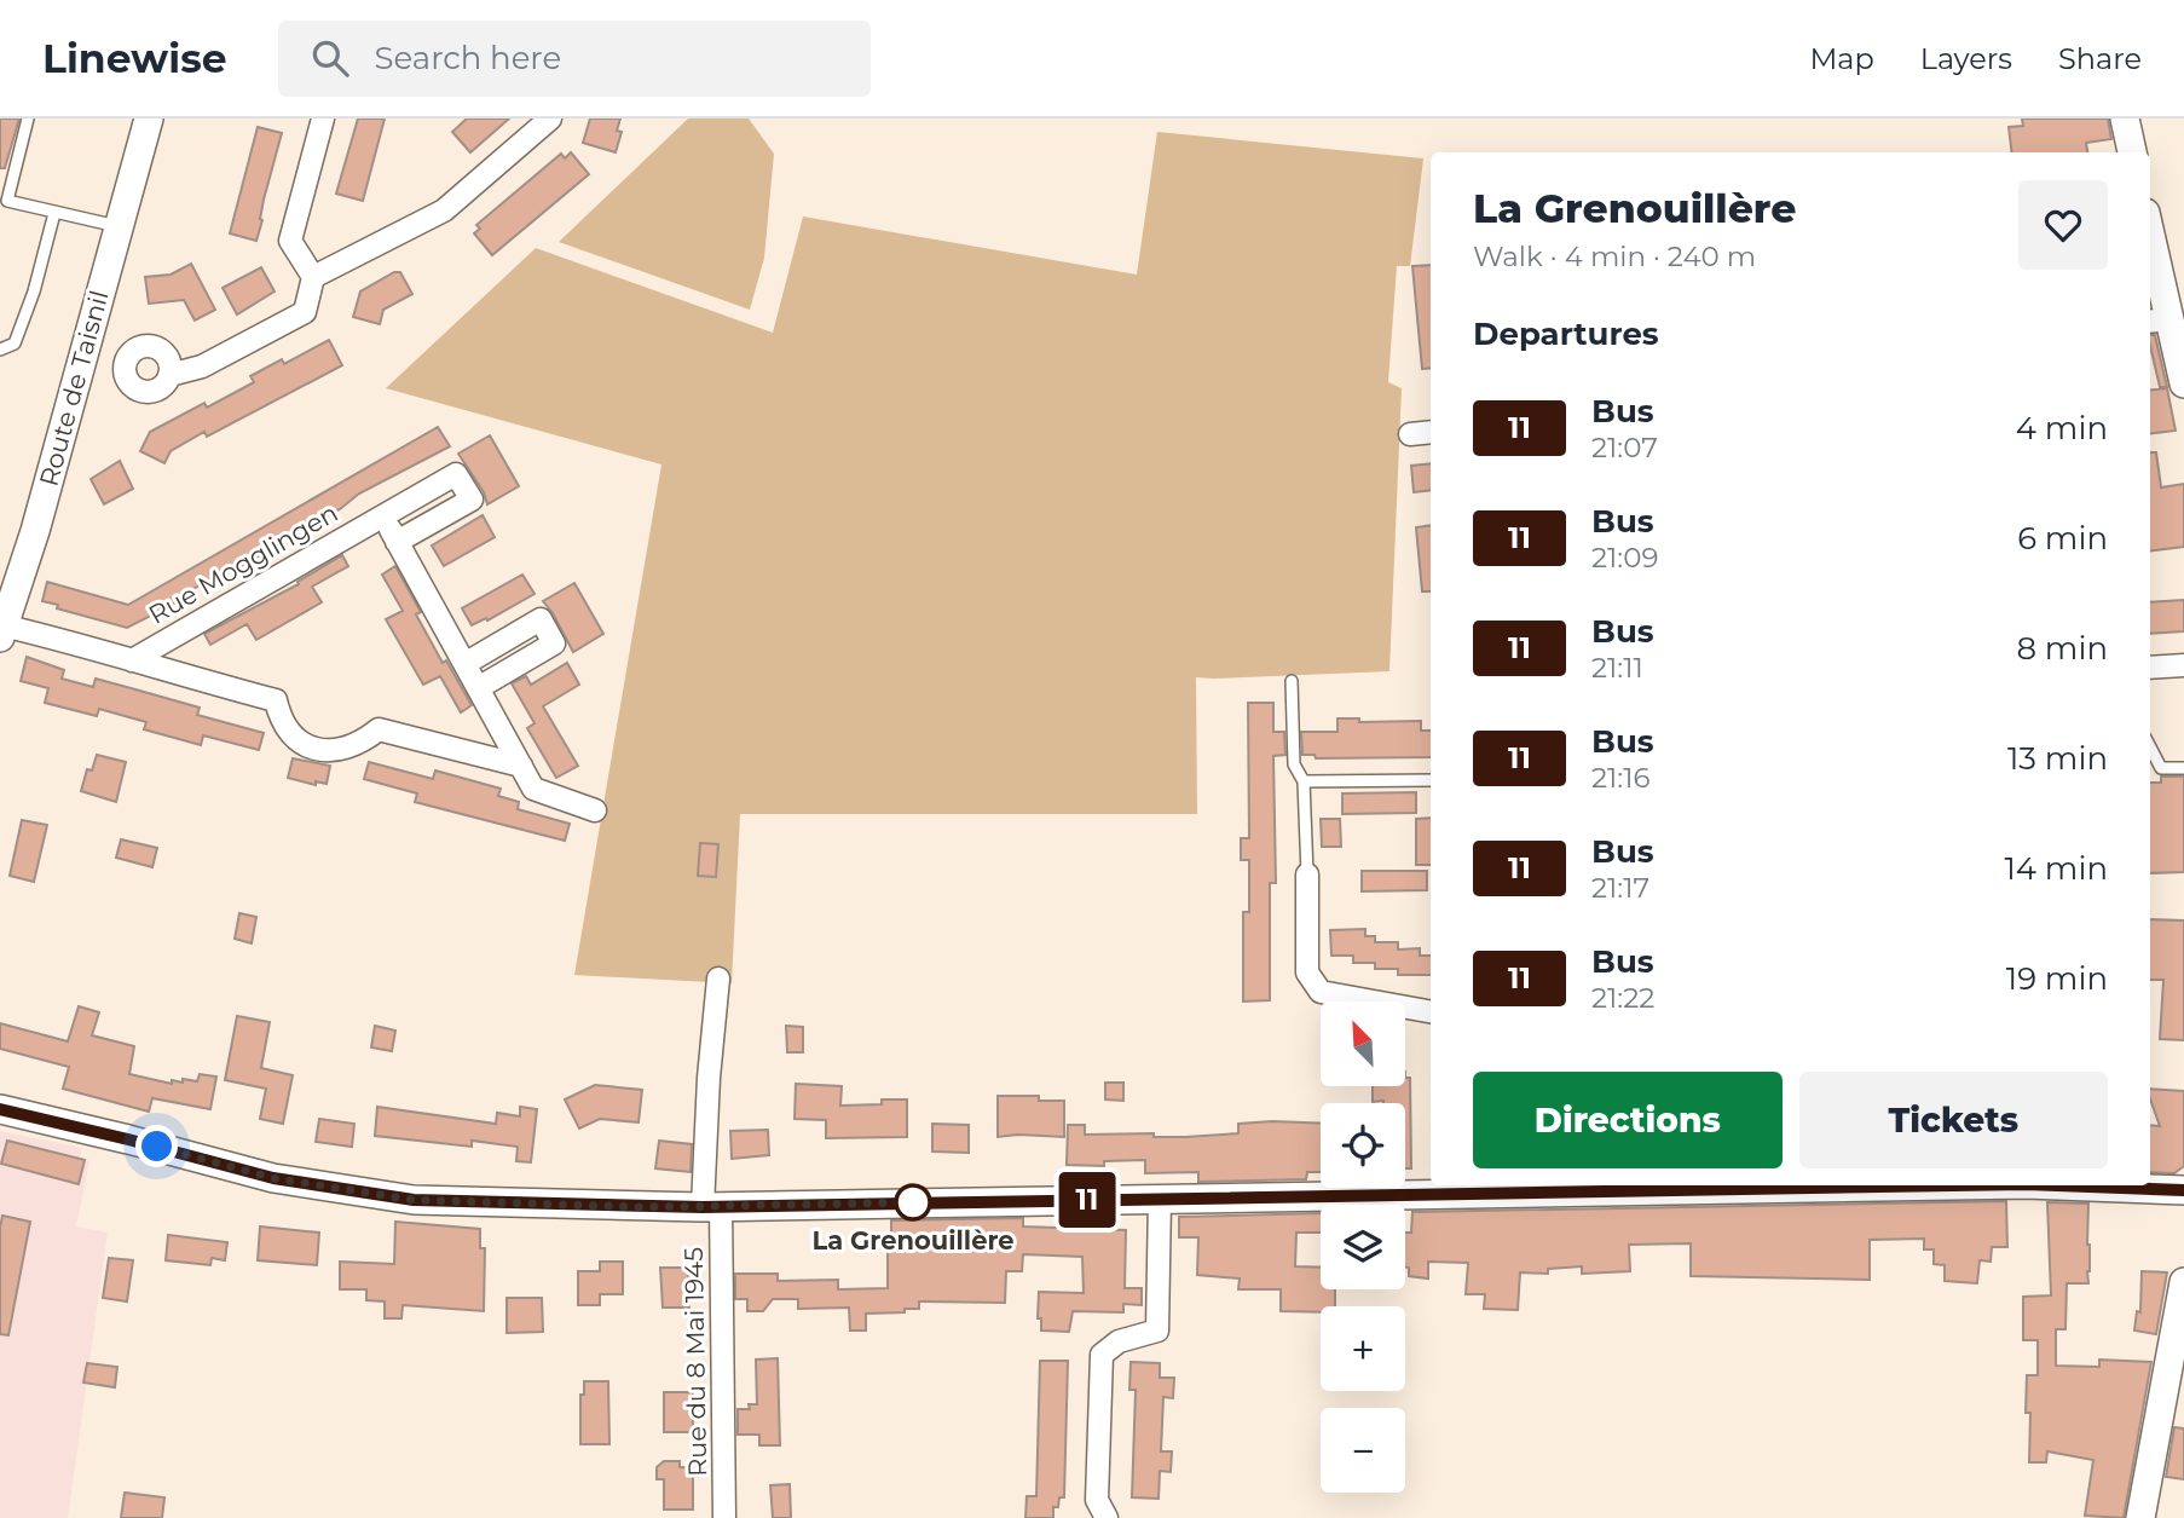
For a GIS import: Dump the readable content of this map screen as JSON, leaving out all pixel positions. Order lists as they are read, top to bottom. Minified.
{"streets":{"street":["Route de Taisnil","Rue Mogglingen","Rue du 8 Mai 1945"]},"crossings":[["Route de Taisnil","Rue Mogglingen"]],"places":["La Grenouillère"],"lines":["bus line 11"],"north":"top left","page":{"header":"Linewise","search":"Search here","nav":["Map","Layers","Share"],"on_map":"11","heading":[["La Grenouillère","Walk · 4 min · 240 m"],"Departures"],"list":[{"mark":"11","name":"Bus","note":"21:07","value":"4 min"},{"mark":"11","name":"Bus","note":"21:09","value":"6 min"},{"mark":"11","name":"Bus","note":"21:11","value":"8 min"},{"mark":"11","name":"Bus","note":"21:16","value":"13 min"},{"mark":"11","name":"Bus","note":"21:17","value":"14 min"},{"mark":"11","name":"Bus","note":"21:22","value":"19 min"}],"map_buttons":["+","−"],"buttons":["Directions","Tickets"]}}
